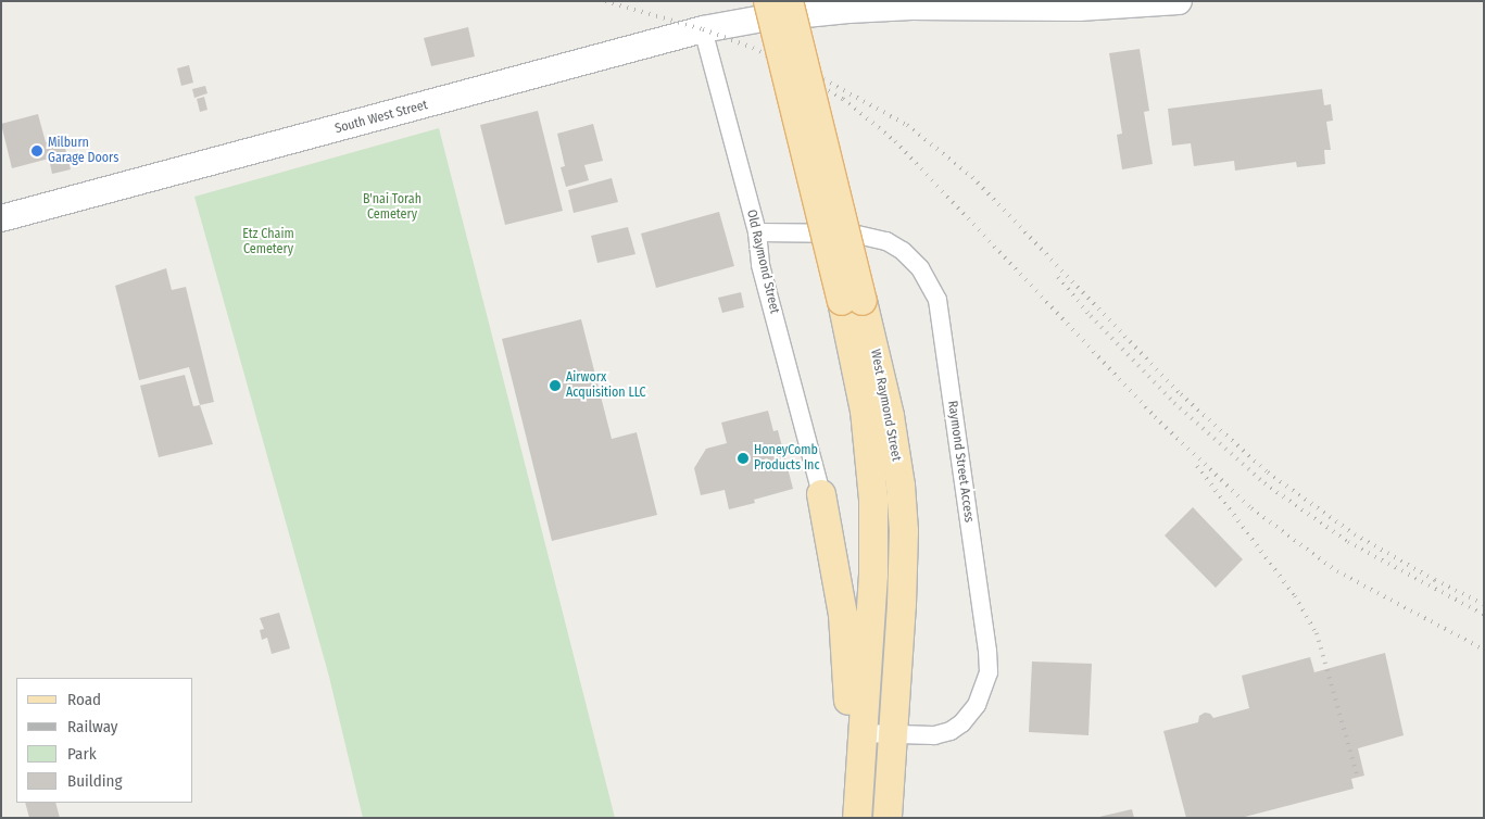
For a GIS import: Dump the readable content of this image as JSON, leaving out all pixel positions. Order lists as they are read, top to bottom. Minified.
{"streets":{"main road":["South West Street","West Raymond Street"],"street":["Old Raymond Street","Raymond Street Access"]},"crossings":[["South West Street","Old Raymond Street"],["South West Street","West Raymond Street"],["Old Raymond Street","Raymond Street Access"],["West Raymond Street","Raymond Street Access"]],"parks":["B'nai Torah Cemetery","Etz Chaim Cemetery"],"places":["Milburn Garage Doors","Airworx Acquisition LLC","HoneyComb Products Inc"],"legend":["Road","Railway","Park","Building"]}
